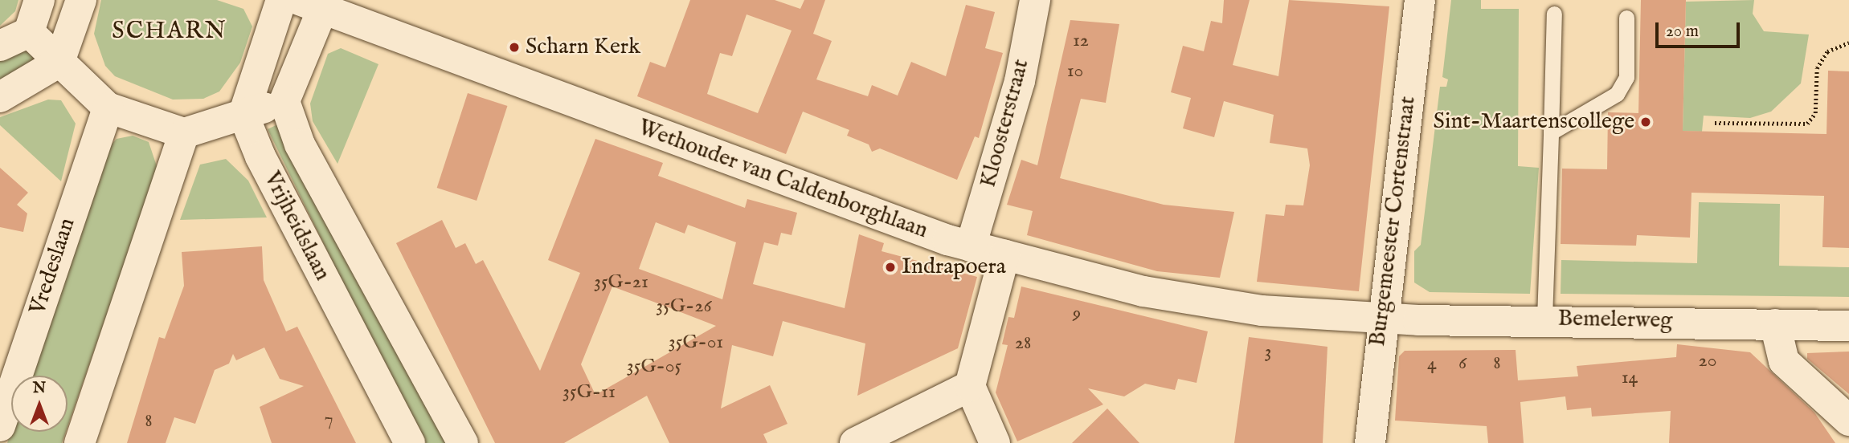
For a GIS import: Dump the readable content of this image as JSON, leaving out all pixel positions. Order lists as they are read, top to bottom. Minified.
{"streets":{"street":["Kloosterstraat","Wethouder van Caldenborghlaan","Burgemeester Cortenstraat","Vrijheidslaan","Vredeslaan","Bemelerweg"]},"crossings":[["Kloosterstraat","Wethouder van Caldenborghlaan"],["Wethouder van Caldenborghlaan","Burgemeester Cortenstraat"],["Wethouder van Caldenborghlaan","Bemelerweg"],["Burgemeester Cortenstraat","Bemelerweg"]],"districts":["SCHARN"],"places":["Scharn Kerk","Sint-Maartenscollege","Indrapoera"],"house_numbers":["12","10","35G-21","35G-26","9","35G-01","28","3","20","6","8","4","35G-05","14","35G-11","7","8"],"scale_bar":"20 m","north":"top"}
